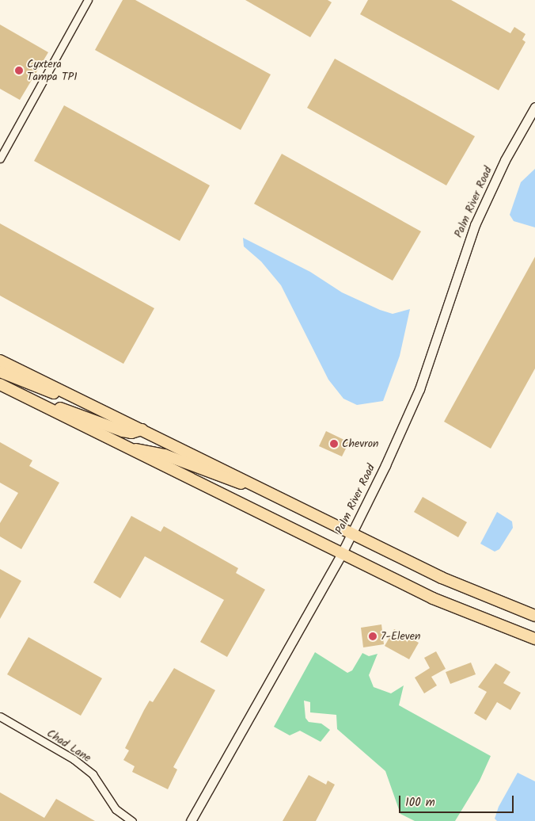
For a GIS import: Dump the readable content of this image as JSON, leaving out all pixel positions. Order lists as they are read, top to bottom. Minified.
{"streets":{"street":["Palm River Road","Chad Lane"]},"places":["Cyxtera Tampa TP1","Chevron","7-Eleven"],"scale_bar":"100 m"}
